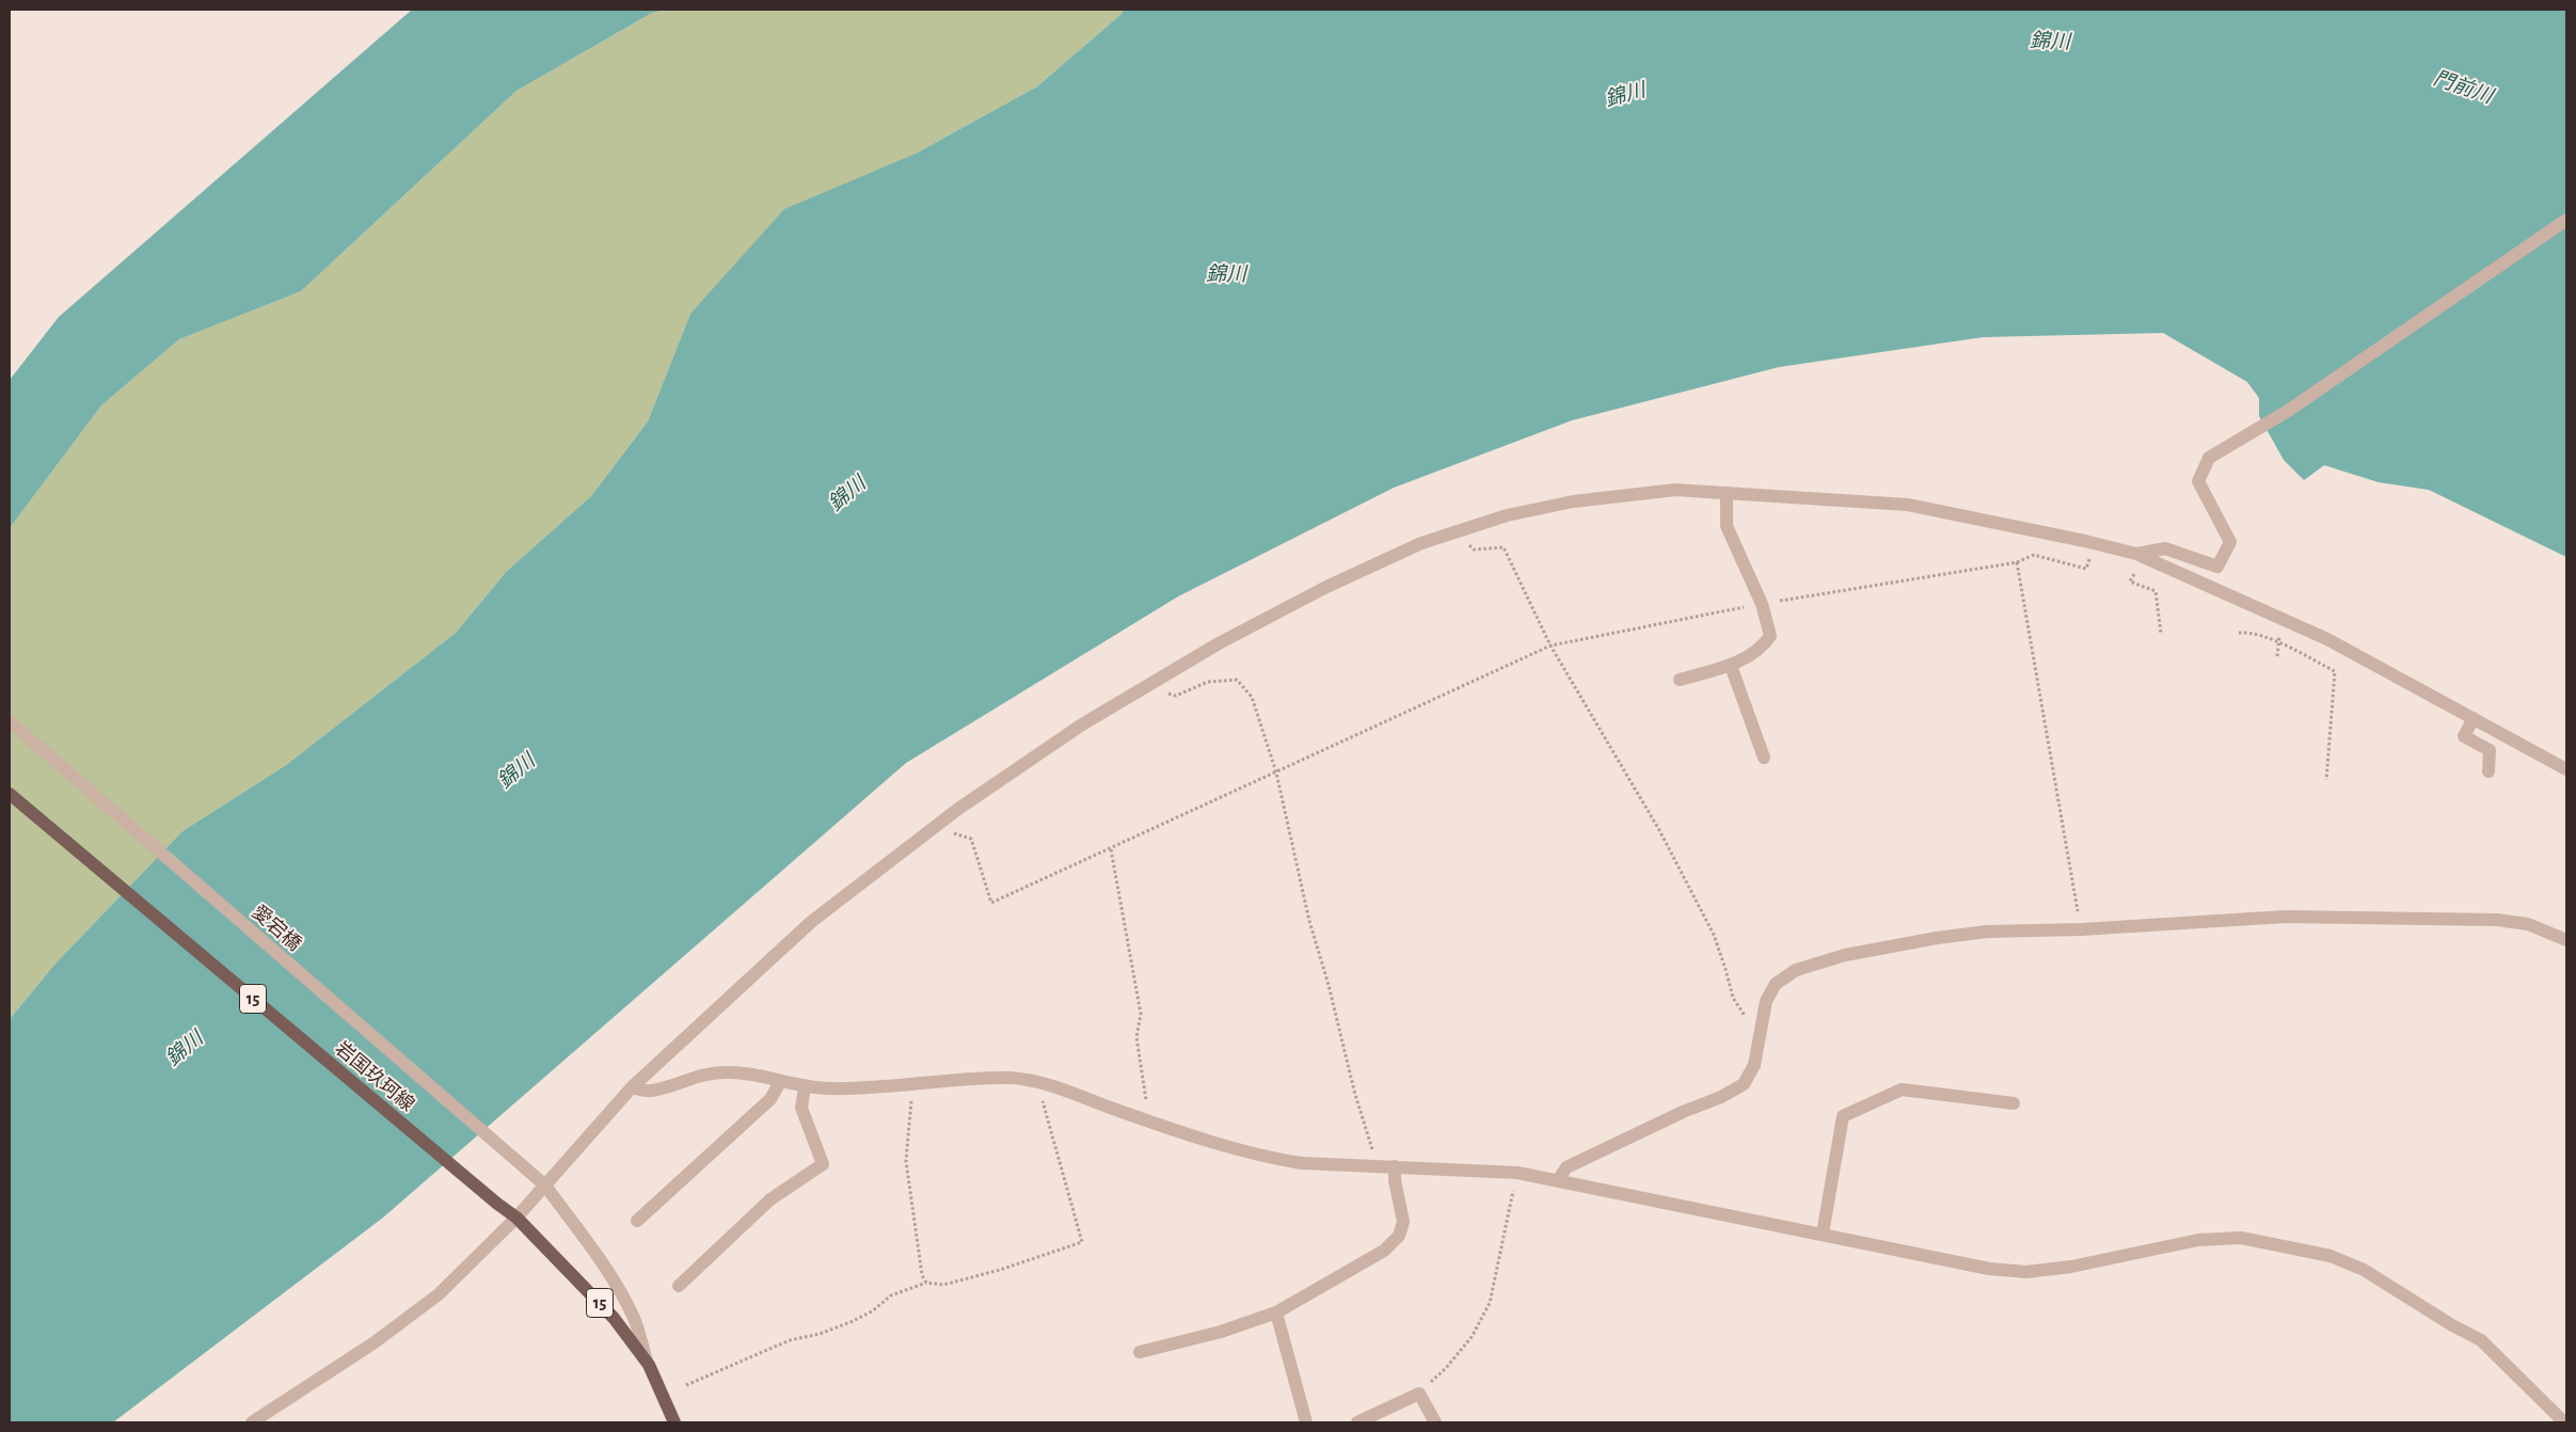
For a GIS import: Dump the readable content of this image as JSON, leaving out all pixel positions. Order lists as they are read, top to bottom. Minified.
{"streets":{"main road":["15","岩国玖珂線"],"street":["愛宕橋"]},"crossings":[["愛宕橋","岩国玖珂線"]],"water":["錦川","門前川"]}
